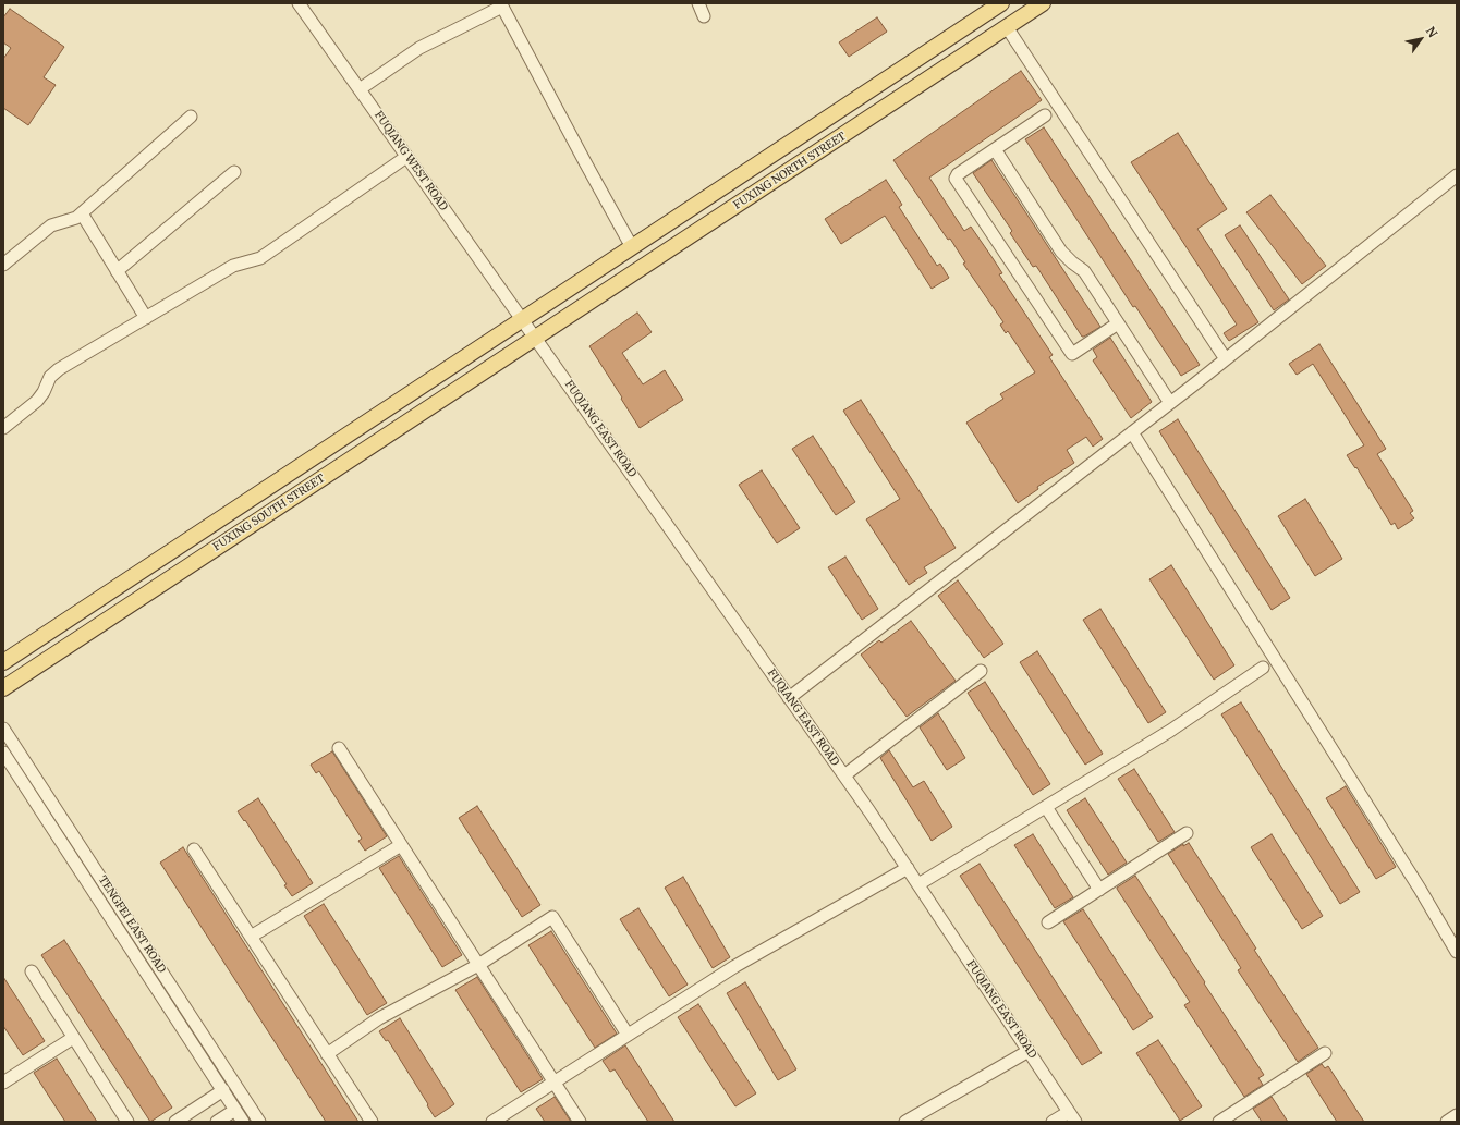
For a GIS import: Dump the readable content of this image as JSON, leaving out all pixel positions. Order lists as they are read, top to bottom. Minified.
{"streets":{"main road":["FUXING NORTH STREET","FUXING SOUTH STREET"],"street":["FUQIANG WEST ROAD","FUQIANG EAST ROAD","TENGFEI EAST ROAD"]},"crossings":[["FUQIANG WEST ROAD","FUXING NORTH STREET"],["FUQIANG WEST ROAD","FUQIANG EAST ROAD"],["FUQIANG WEST ROAD","FUXING SOUTH STREET"],["FUXING NORTH STREET","FUQIANG EAST ROAD"],["FUXING NORTH STREET","FUXING SOUTH STREET"],["FUQIANG EAST ROAD","FUXING SOUTH STREET"]],"north":"top right"}
